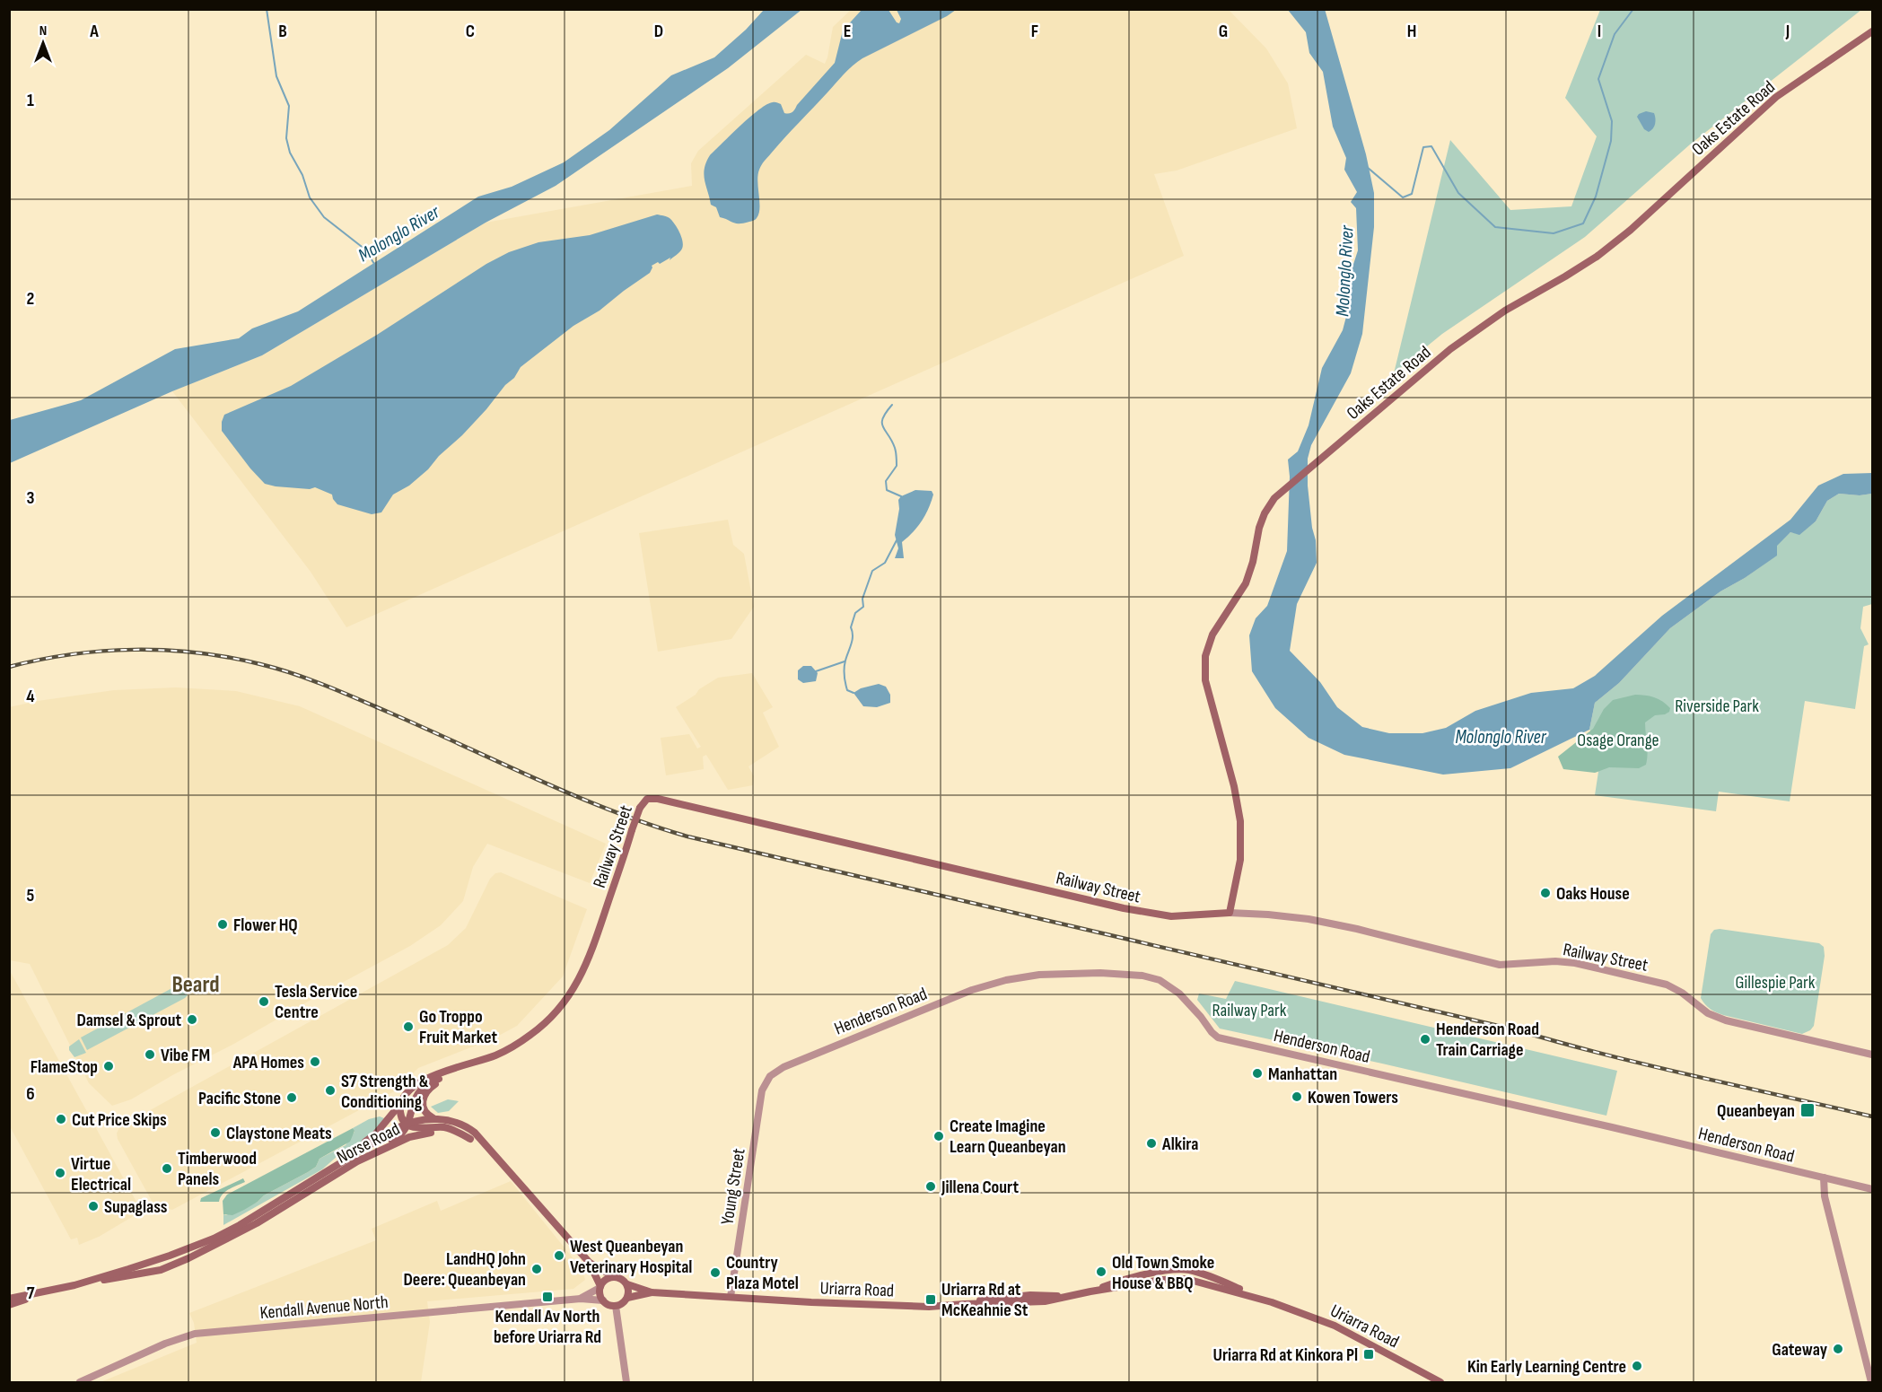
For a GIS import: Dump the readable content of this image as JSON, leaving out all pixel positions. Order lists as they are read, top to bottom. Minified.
{"streets":{"main road":["Oaks Estate Road","Railway Street","Norse Road","Uriarra Road"],"street":["Henderson Road","Young Street","Kendall Avenue North"]},"crossings":[["Oaks Estate Road","Railway Street"],["Railway Street","Norse Road"],["Henderson Road","Young Street"],["Young Street","Uriarra Road"],["Uriarra Road","Kendall Avenue North"]],"districts":["Beard"],"water":["Molonglo River"],"parks":["Riverside Park","Osage Orange","Gillespie Park","Railway Park"],"places":{"other":["Oaks House","Flower HQ","Tesla Service Centre","Damsel & Sprout","Go Troppo Fruit Market","Henderson Road Train Carriage","Vibe FM","APA Homes","FlameStop","Manhattan","S7 Strength & Conditioning","Kowen Towers","Pacific Stone","Cut Price Skips","Claystone Meats","Create Imagine Learn Queanbeyan","Alkira","Timberwood Panels","Virtue Electrical","Jillena Court","Supaglass","West Queanbeyan Veterinary Hospital","LandHQ John Deere: Queanbeyan","Old Town Smoke House & BBQ","Country Plaza Motel","Gateway","Kin Early Learning Centre"],"transit":["Queanbeyan","Kendall Av North before Uriarra Rd","Uriarra Rd at McKeahnie St","Uriarra Rd at Kinkora Pl"]},"north":"top","grid":{"columns":["A","B","C","D","E","F","G","H","I","J"],"rows":["1","2","3","4","5","6","7"]}}
